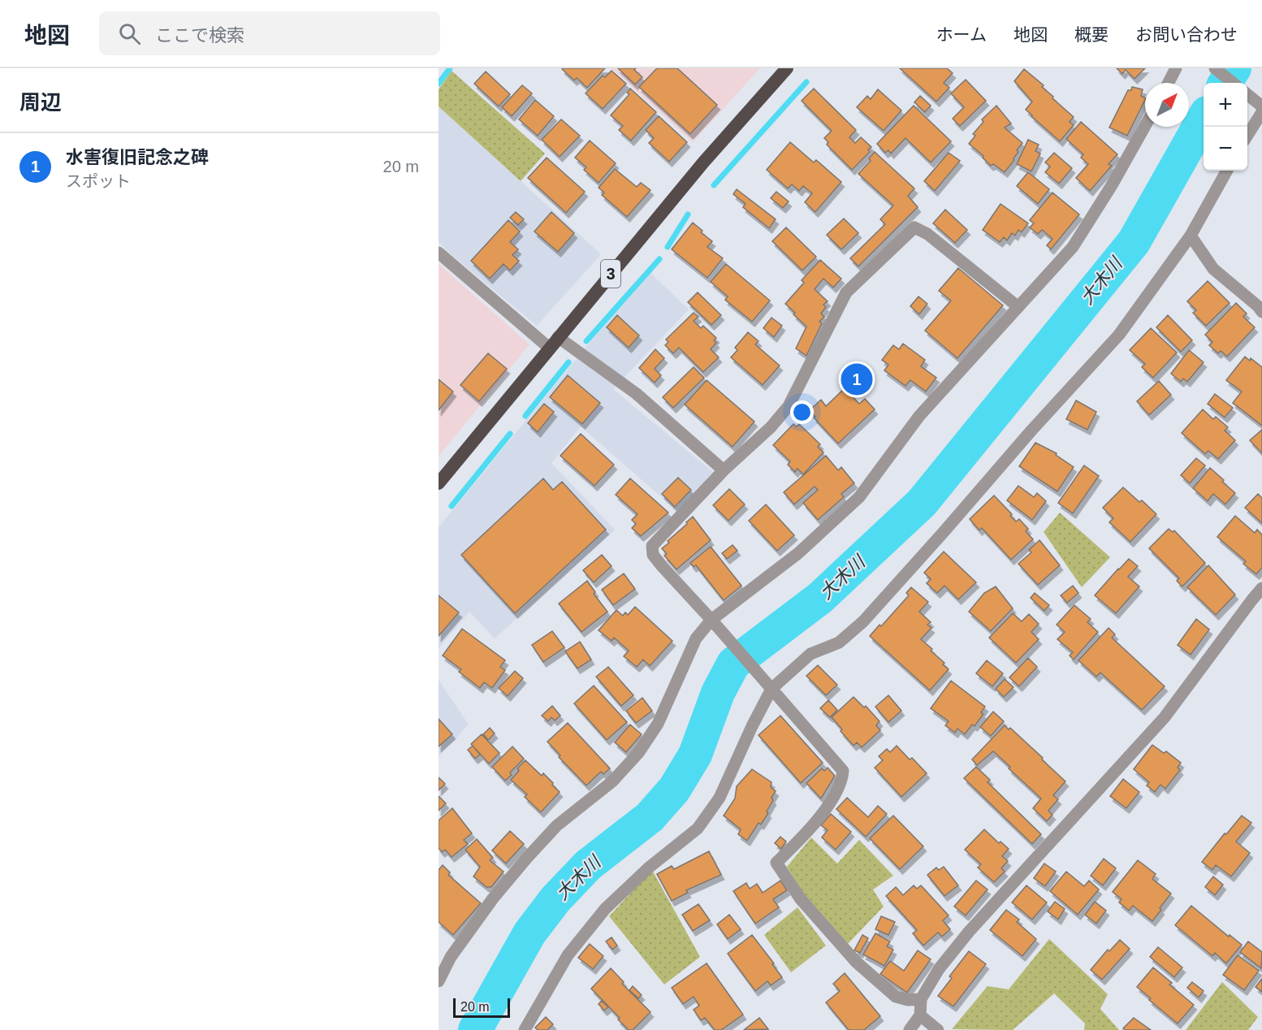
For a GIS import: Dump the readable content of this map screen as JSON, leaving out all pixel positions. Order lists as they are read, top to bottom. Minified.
{"streets":{"highway":["3"]},"water":["大木川"],"scale_bar":"20 m","north":"top right","page":{"header":"地図","search":"ここで検索","nav":["ホーム","地図","概要","お問い合わせ"],"heading":"周辺","map_buttons":["+","−"],"list":[{"mark":"1","name":"水害復旧記念之碑","note":"スポット","value":"20 m"}],"pins":"1","scale":"20 m"}}
